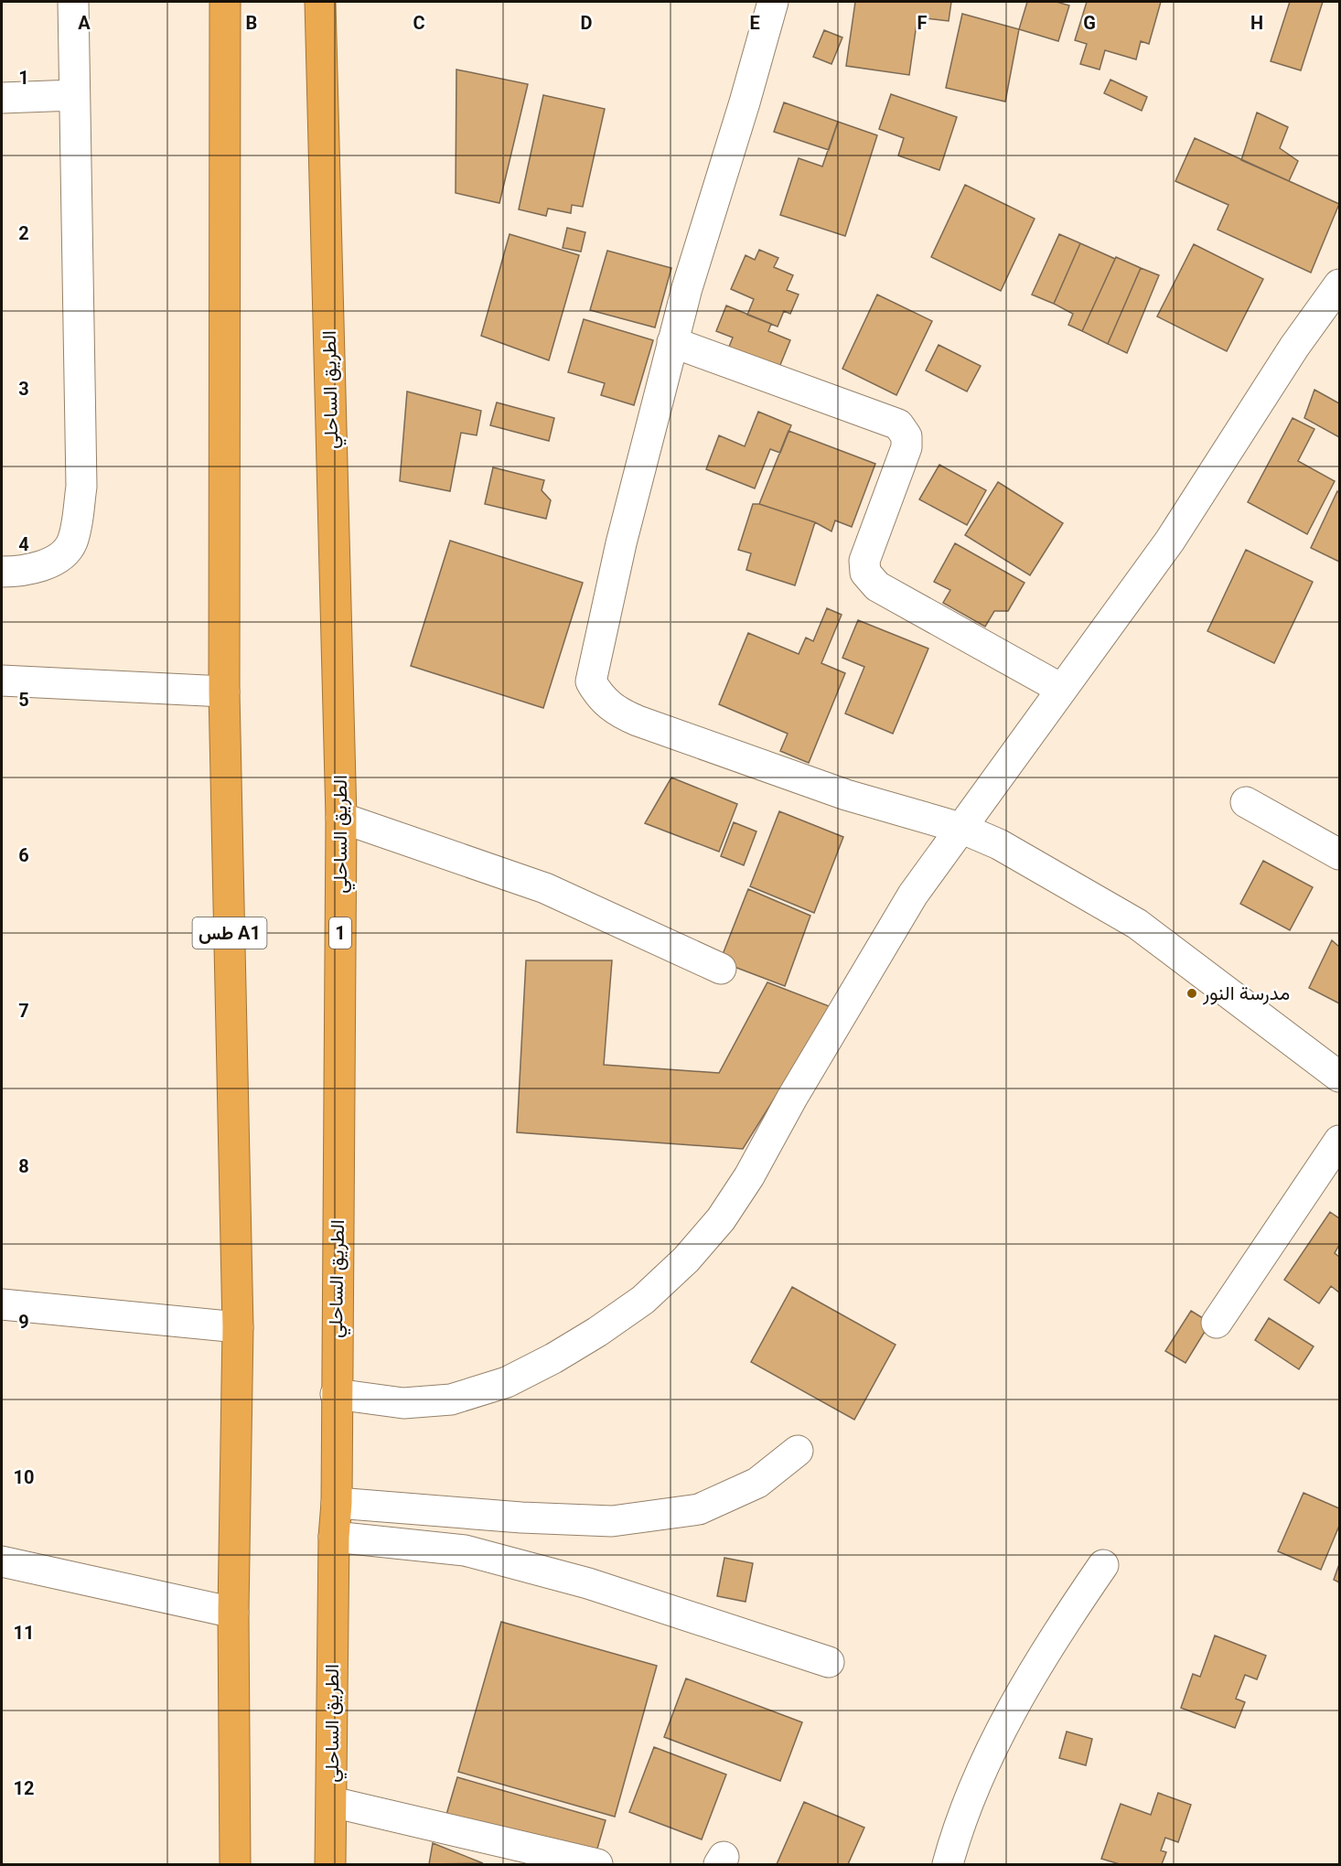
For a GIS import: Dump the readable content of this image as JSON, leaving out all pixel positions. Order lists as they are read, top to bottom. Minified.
{"streets":{"highway":["الطريق الساحلي","طس A1","1"]},"places":["مدرسة النور"],"grid":{"columns":["A","B","C","D","E","F","G","H"],"rows":["1","2","3","4","5","6","7","8","9","10","11","12"]}}
